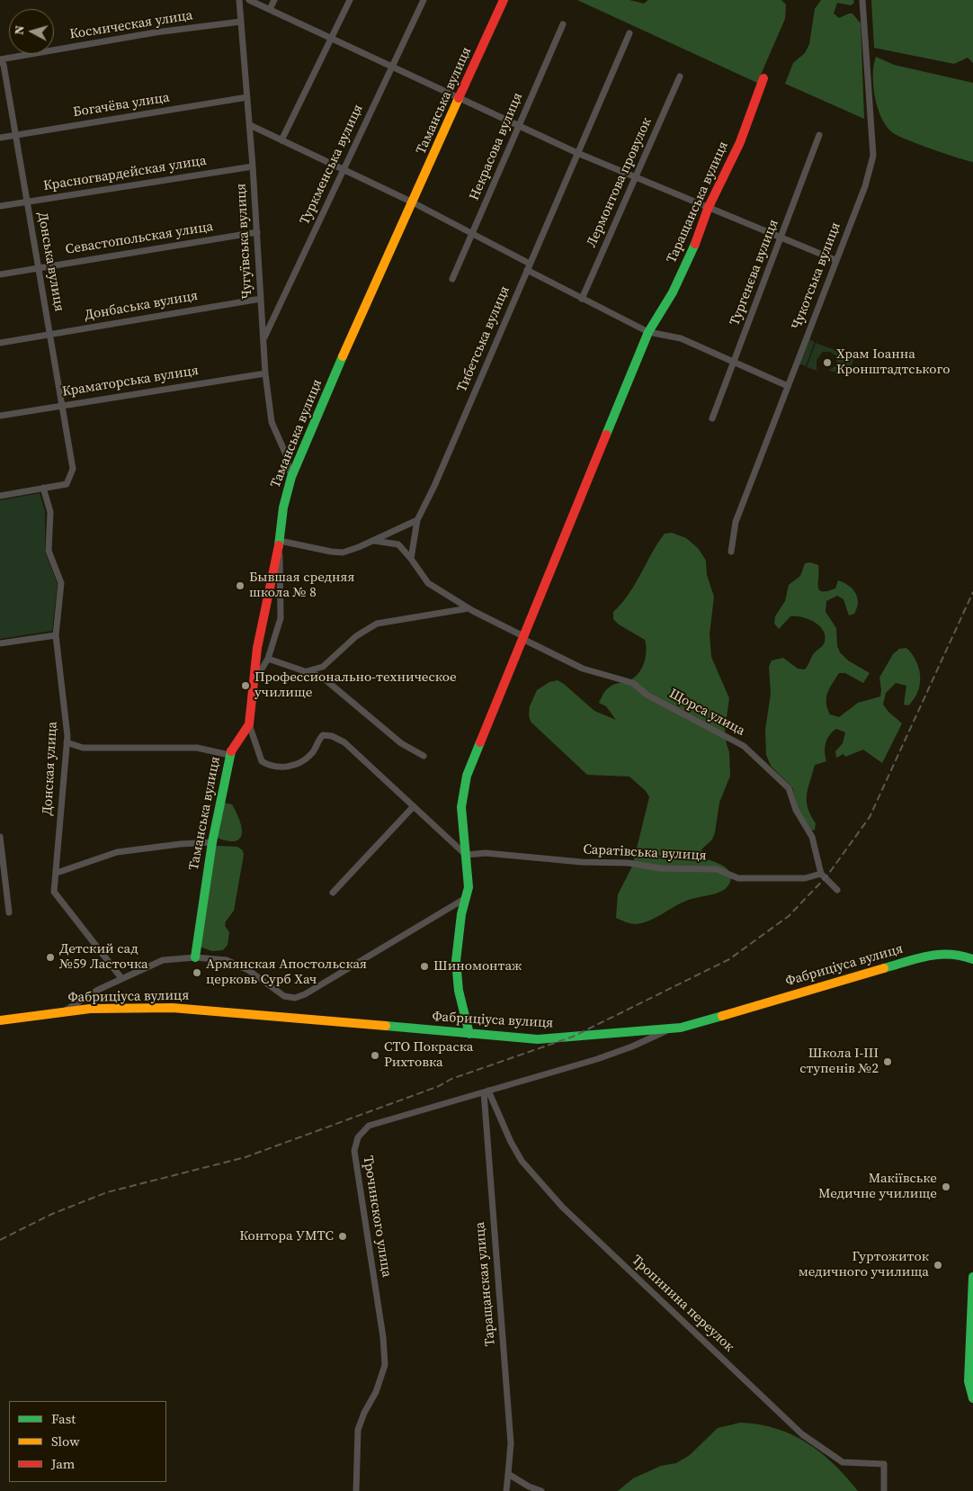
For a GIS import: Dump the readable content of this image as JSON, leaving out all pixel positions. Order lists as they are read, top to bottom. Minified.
{"streets":{"street":["Космическая улица","Таманська вулиця","Богачёва улица","Некрасова вулиця","Туркменська вулиця","Красногвардейская улица","Лермонтова провулок","Таращанська вулиця","Севастопольская улица","Чугуївська вулиця","Донська вулиця","Тургенєва вулиця","Чукотська вулиця","Донбаська вулиця","Тибетська вулиця","Краматорська вулиця","Щорса улица","Донская улица","Саратівська вулиця","Фабриціуса вулиця","Трочинского улица","Таращанская улица","Тропинина переулок"]},"crossings":[["Космическая улица","Чугуївська вулиця"],["Космическая улица","Донська вулиця"],["Таманська вулиця","Чугуївська вулиця"],["Богачёва улица","Чугуївська вулиця"],["Богачёва улица","Донська вулиця"],["Туркменська вулиця","Чугуївська вулиця"],["Красногвардейская улица","Чугуївська вулиця"],["Красногвардейская улица","Донська вулиця"],["Таращанська вулиця","Щорса улица"],["Таращанська вулиця","Саратівська вулиця"],["Таращанська вулиця","Фабриціуса вулиця"],["Севастопольская улица","Чугуївська вулиця"],["Севастопольская улица","Донська вулиця"],["Чугуївська вулиця","Донбаська вулиця"],["Чугуївська вулиця","Краматорська вулиця"],["Донська вулиця","Донбаська вулиця"],["Донська вулиця","Краматорська вулиця"],["Донська вулиця","Донская улица"],["Тибетська вулиця","Щорса улица"],["Щорса улица","Саратівська вулиця"],["Фабриціуса вулиця","Трочинского улица"],["Трочинского улица","Таращанская улица"],["Трочинского улица","Тропинина переулок"],["Таращанская улица","Тропинина переулок"]],"places":["Храм Іоанна Кронштадтського","Бывшая средняя школа № 8","Профессионально-техническое училище","Детский сад №59 Ласточка","Шиномонтаж","Армянская Апостольская церковь Сурб Хач","СТО Покраска Рихтовка","Школа I-III ступенів №2","Макіївське Медичне училище","Контора УМТС","Гуртожиток медичного училища"],"legend":["Fast","Slow","Jam"],"north":"left"}
